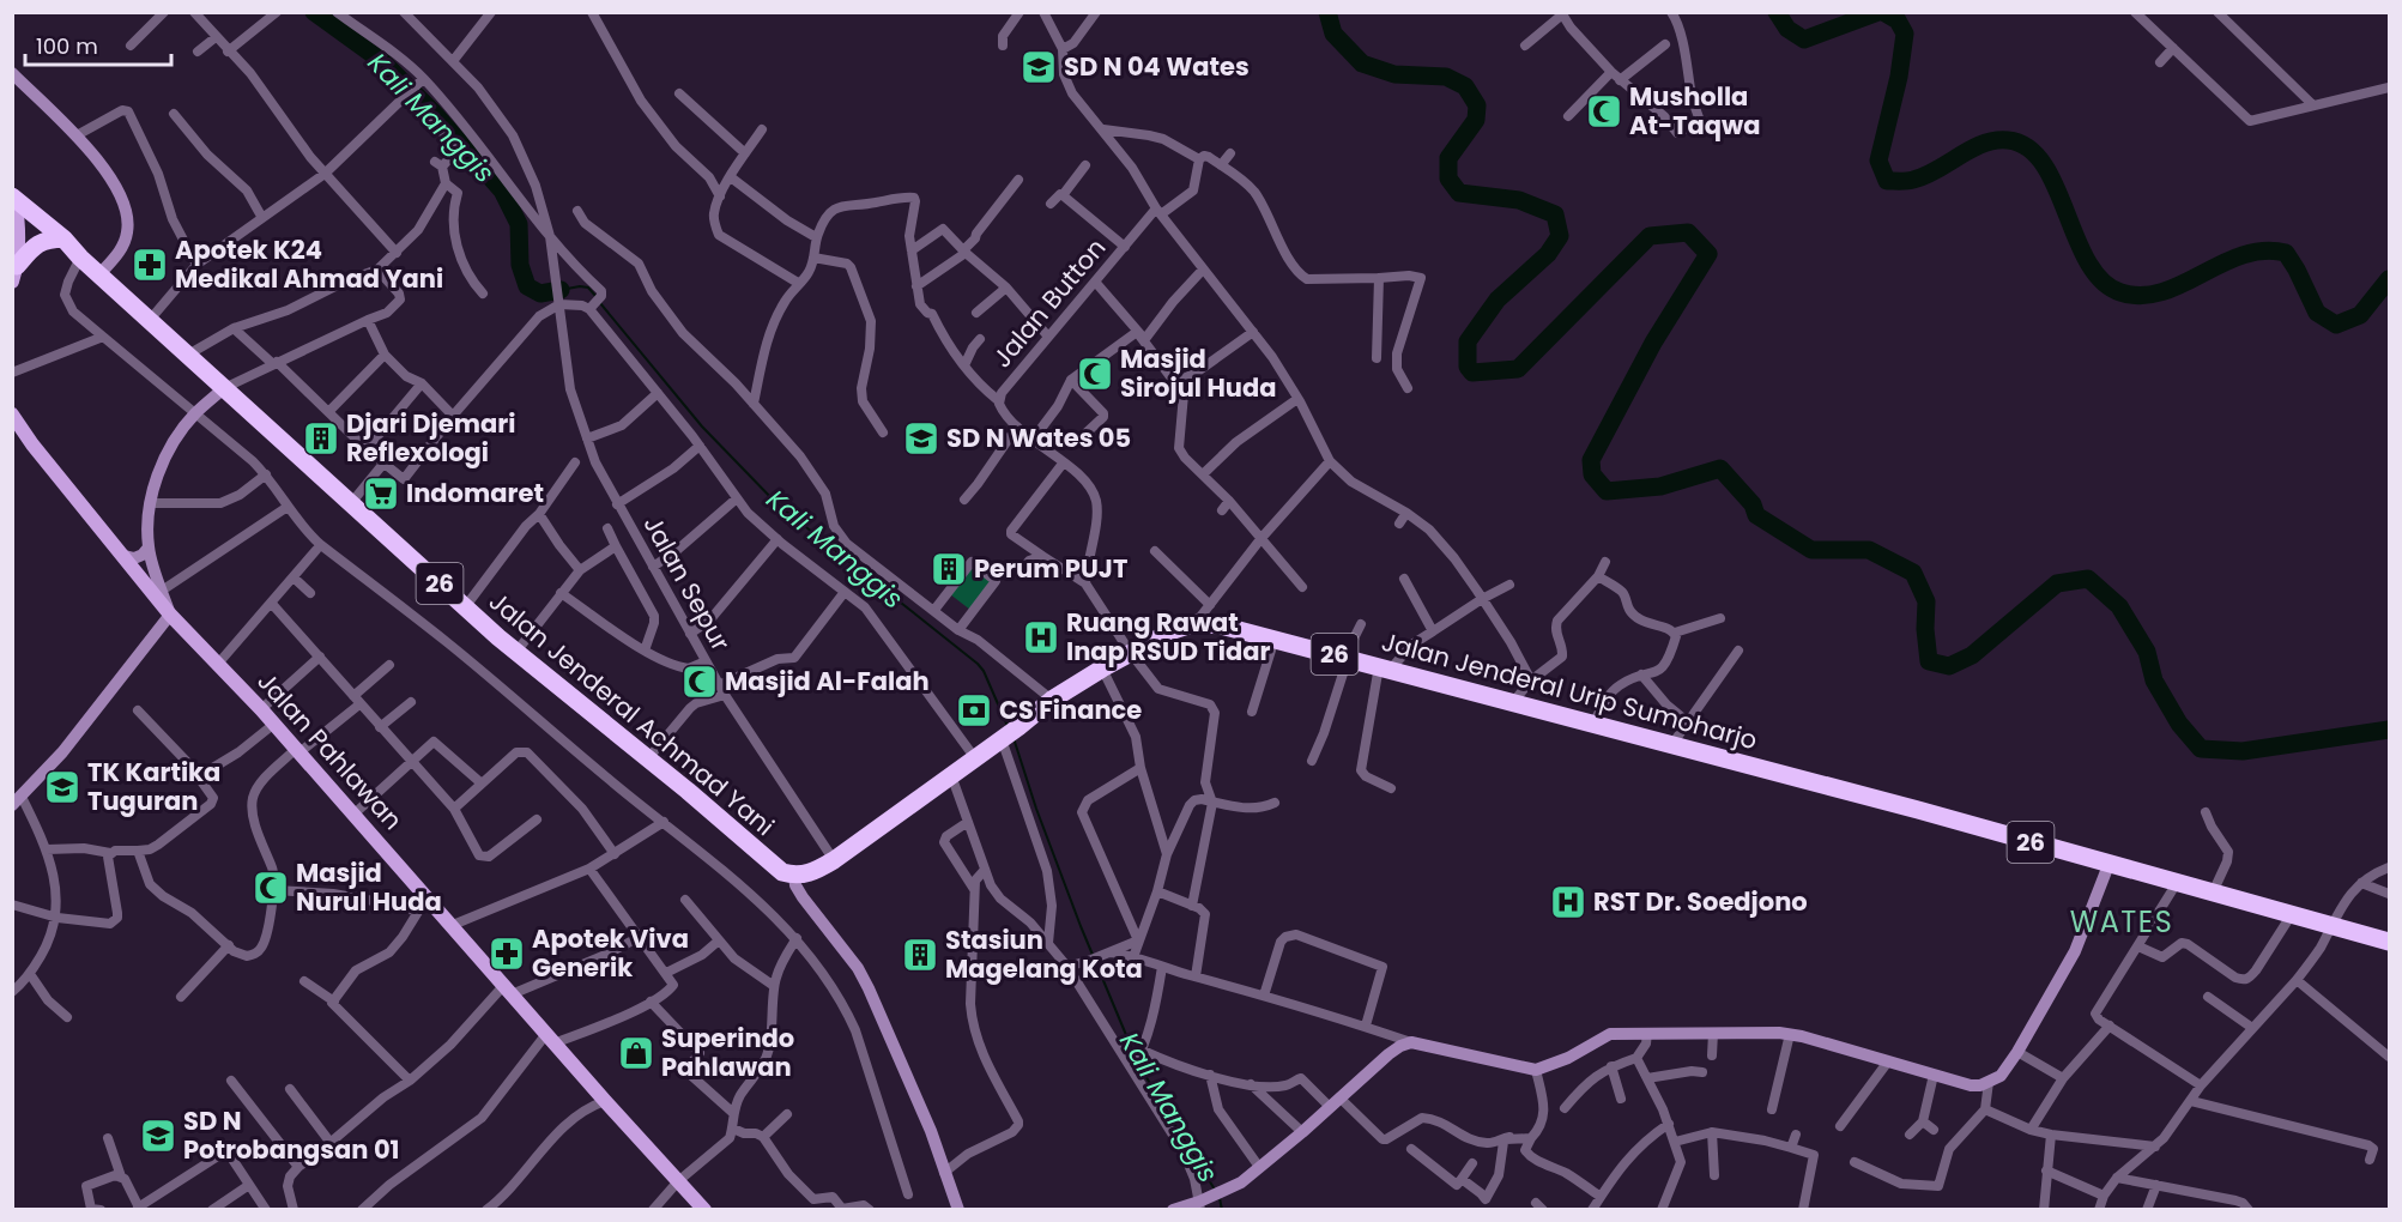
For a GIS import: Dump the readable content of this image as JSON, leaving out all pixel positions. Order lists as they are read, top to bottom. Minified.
{"streets":{"highway":["26","Jalan Jenderal Urip Sumoharjo","Jalan Jenderal Achmad Yani"],"main road":["Jalan Pahlawan"],"street":["Jalan Button","Jalan Sepur"]},"crossings":[["26","Jalan Jenderal Achmad Yani"],["Jalan Sepur","Jalan Jenderal Urip Sumoharjo"],["Jalan Jenderal Urip Sumoharjo","Jalan Jenderal Achmad Yani"]],"districts":["WATES"],"water":["Kali Manggis"],"places":{"school or university":["SD N 04 Wates","SD N Wates 05","TK Kartika Tuguran","SD N Potrobangsan 01"],"mosque":["Musholla At-Taqwa","Masjid Sirojul Huda","Masjid Al-Falah","Masjid Nurul Huda"],"pharmacy":["Apotek K24 Medikal Ahmad Yani","Apotek Viva Generik"],"building":["Djari Djemari Reflexologi","Perum PUJT","Stasiun Magelang Kota"],"supermarket":["Indomaret"],"hospital":["Ruang Rawat Inap RSUD Tidar","RST Dr. Soedjono"],"bank":["CS Finance"],"shop":["Superindo Pahlawan"]},"scale_bar":"100 m"}
